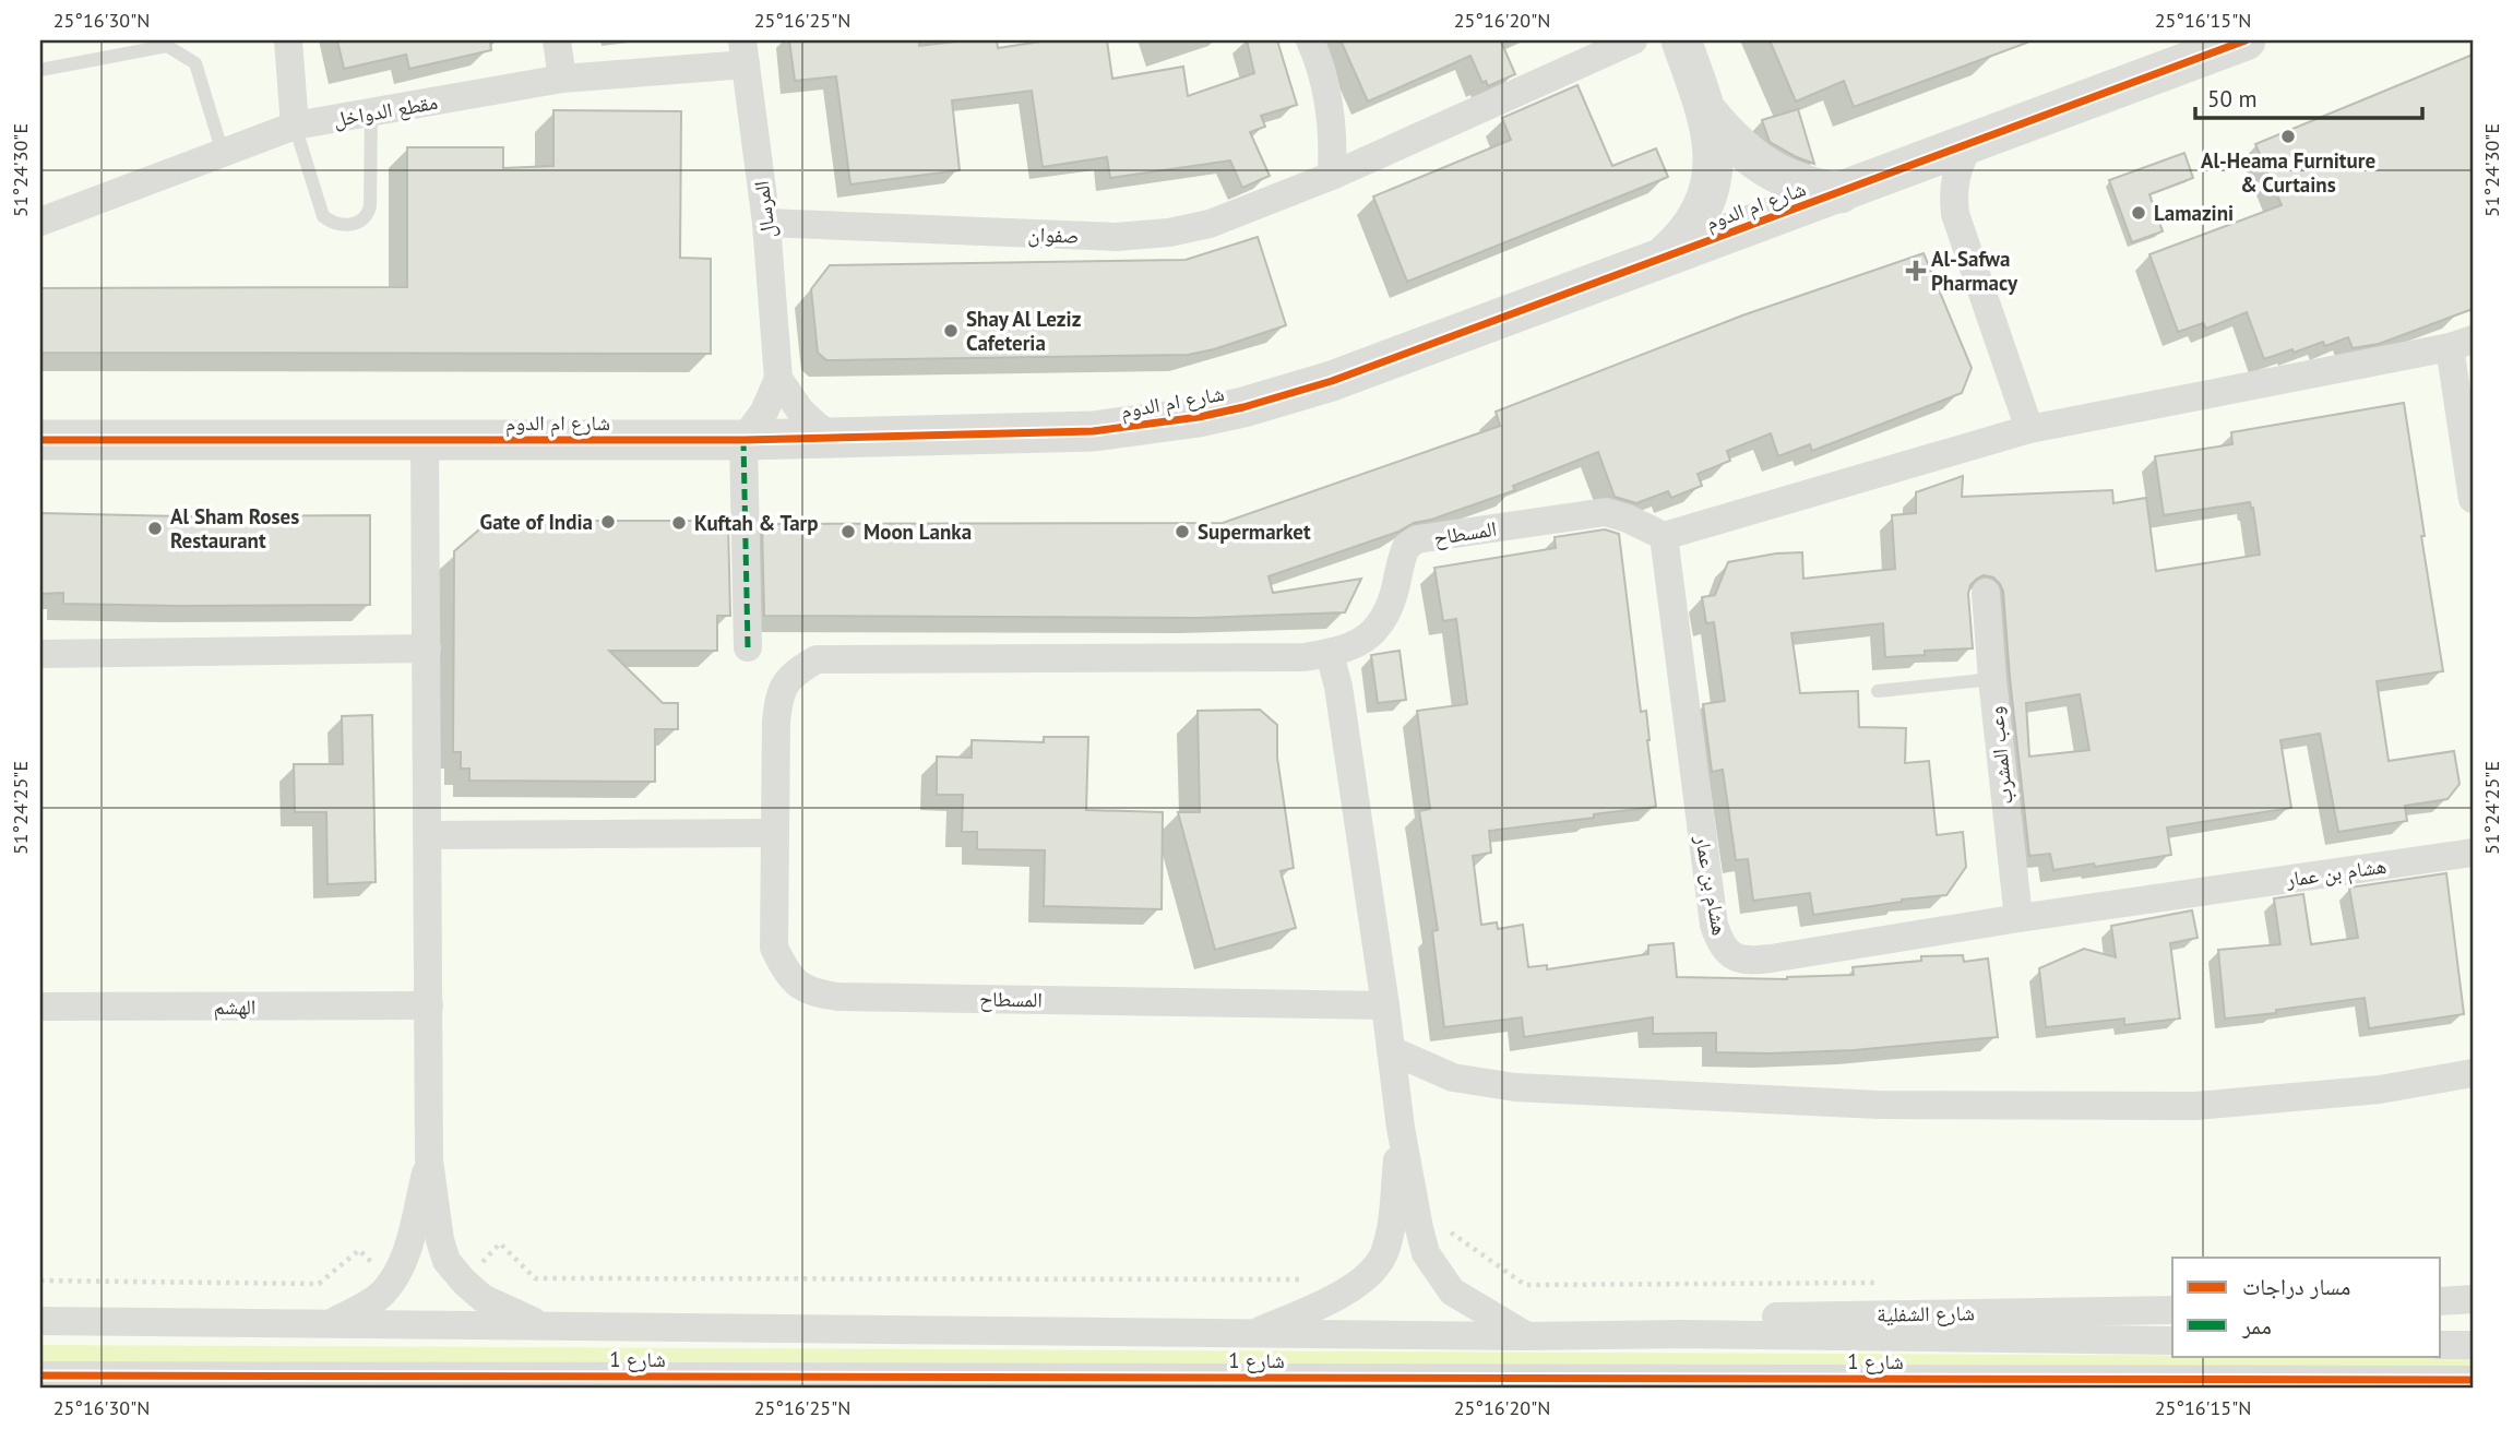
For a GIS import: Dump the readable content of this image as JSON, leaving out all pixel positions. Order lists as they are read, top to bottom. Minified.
{"streets":{"street":["مقطع الدواخل","شارع ام الدوم","المرسال","صفوان","المسطاح","وعب المشرب","هشام بن عمار","الهشم","شارع الشفلية","شارع 1"]},"crossings":[["مقطع الدواخل","المرسال"],["شارع ام الدوم","المرسال"],["المرسال","صفوان"],["المسطاح","هشام بن عمار"],["وعب المشرب","هشام بن عمار"],["شارع الشفلية","شارع 1"]],"places":{"other":["Al-Heama Furniture & Curtains","Lamazini","Shay Al Leziz Cafeteria","Gate of India","Kuftah & Tarp","Al Sham Roses Restaurant","Moon Lanka","Supermarket"],"health":["Al-Safwa Pharmacy"]},"legend":["مسار دراجات","ممر"],"scale_bar":"50 m","coordinates":["25°16'30\"N","25°16'25\"N","25°16'20\"N","25°16'15\"N","51°24'30\"E","51°24'25\"E"]}
